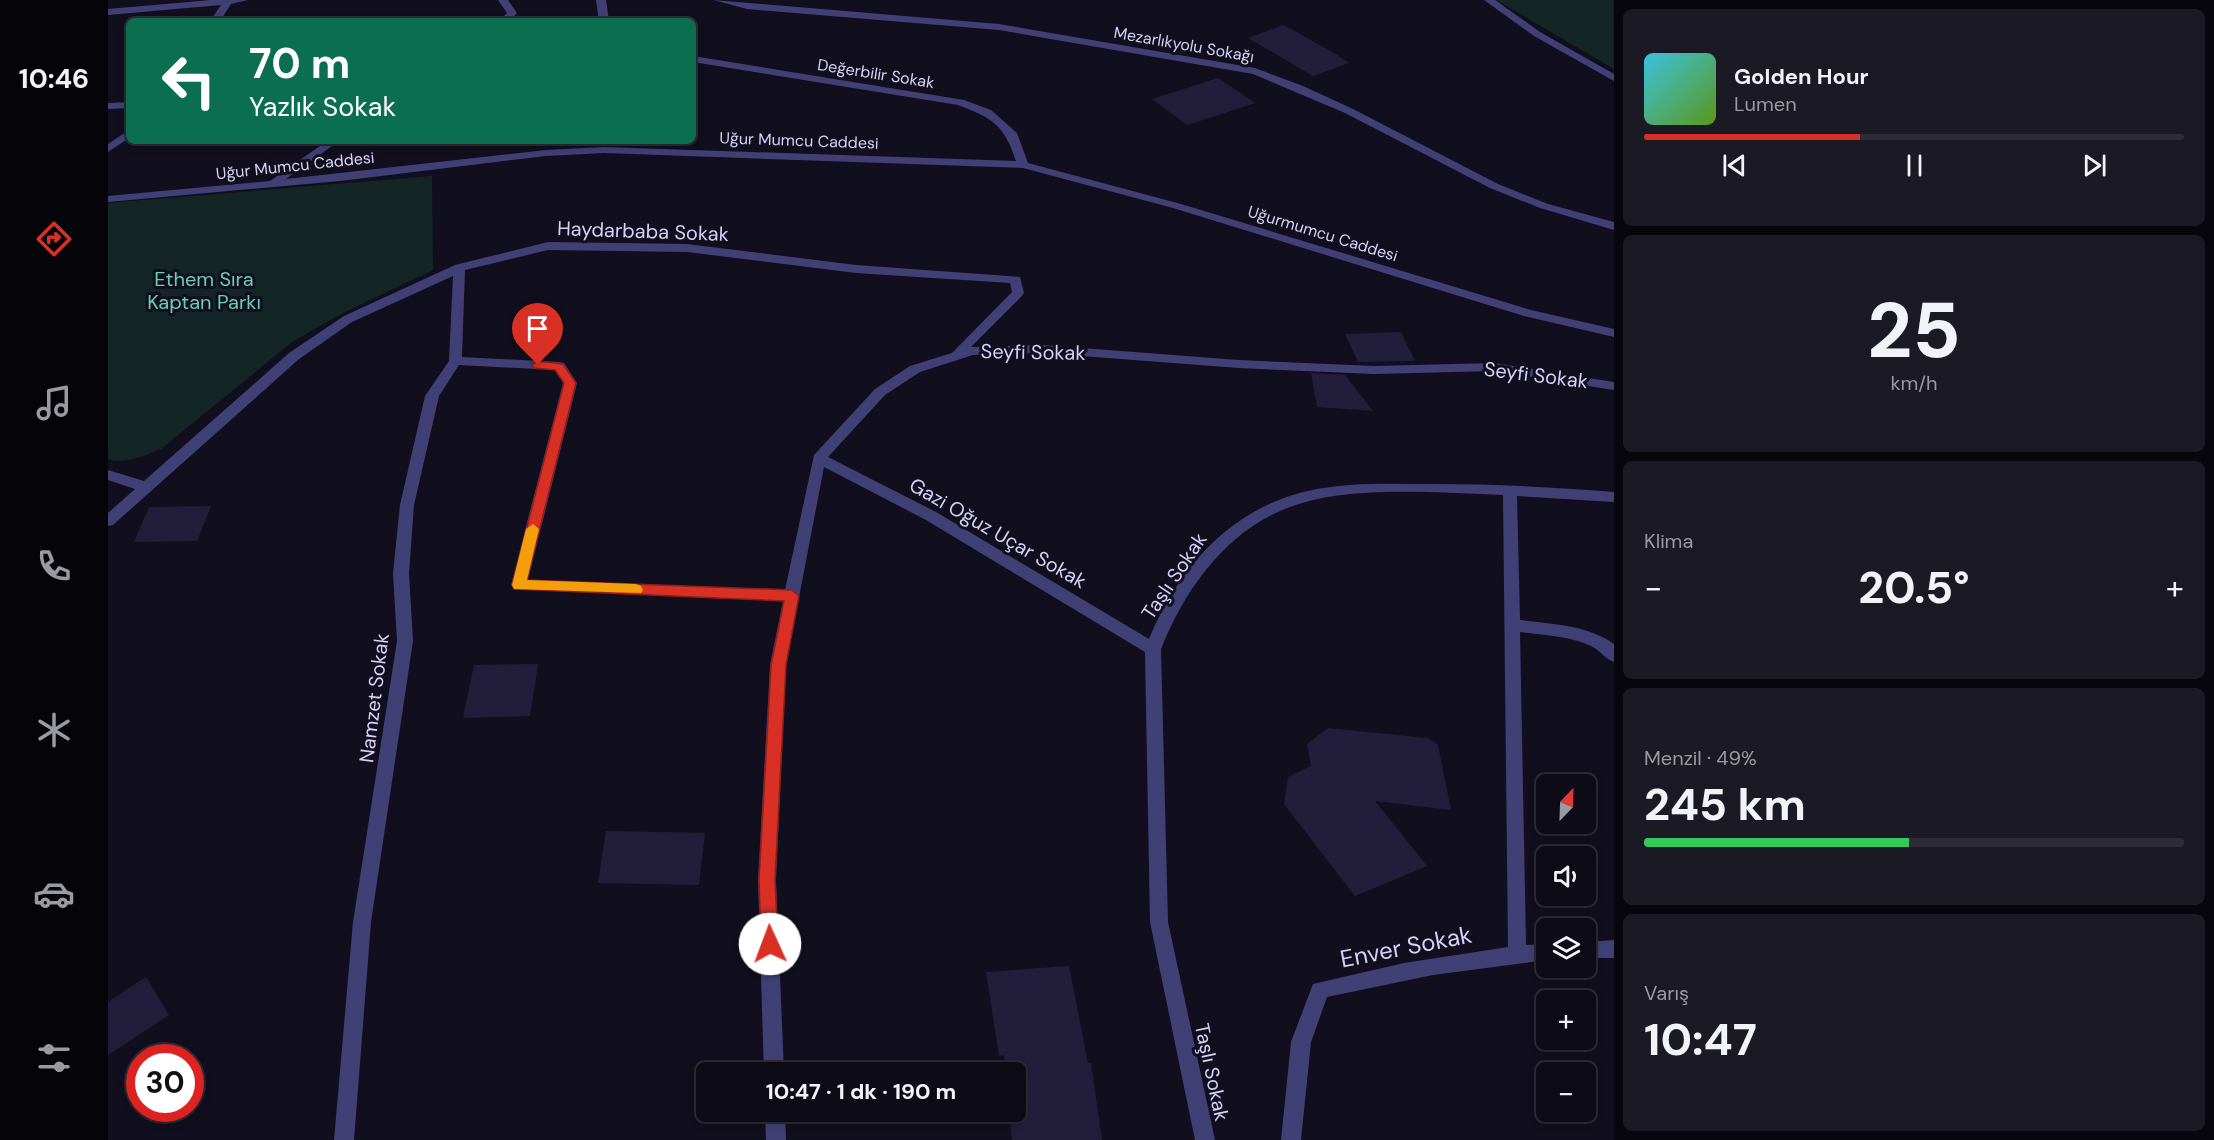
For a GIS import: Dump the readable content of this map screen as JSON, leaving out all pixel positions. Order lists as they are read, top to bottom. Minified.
{"streets":{"street":["Mezarlıkyolu Sokağı","Değerbilir Sokak","Uğur Mumcu Caddesi","Haydarbaba Sokak","Uğurmumcu Caddesi","Seyfi Sokak","Gazi Oğuz Uçar Sokak","Taşlı Sokak","Namzet Sokak","Enver Sokak"]},"crossings":[["Değerbilir Sokak","Uğur Mumcu Caddesi"],["Değerbilir Sokak","Uğurmumcu Caddesi"],["Uğur Mumcu Caddesi","Uğurmumcu Caddesi"],["Haydarbaba Sokak","Seyfi Sokak"],["Seyfi Sokak","Gazi Oğuz Uçar Sokak"],["Gazi Oğuz Uçar Sokak","Taşlı Sokak"]],"parks":["Ethem Sıra Kaptan Parkı"],"north":"top right","page":{"tabs":"10:46","turn":["70 m","Yazlık Sokak"],"song":["Golden Hour","Lumen"],"tile":[["25","km/h"],"Klima",["Menzil · 49%","245 km"],["Varış","10:47"]],"heat":["−","20.5°","+"],"map_buttons":["+","−"],"limit":"30","trip":"10:47 · 1 dk · 190 m"}}
